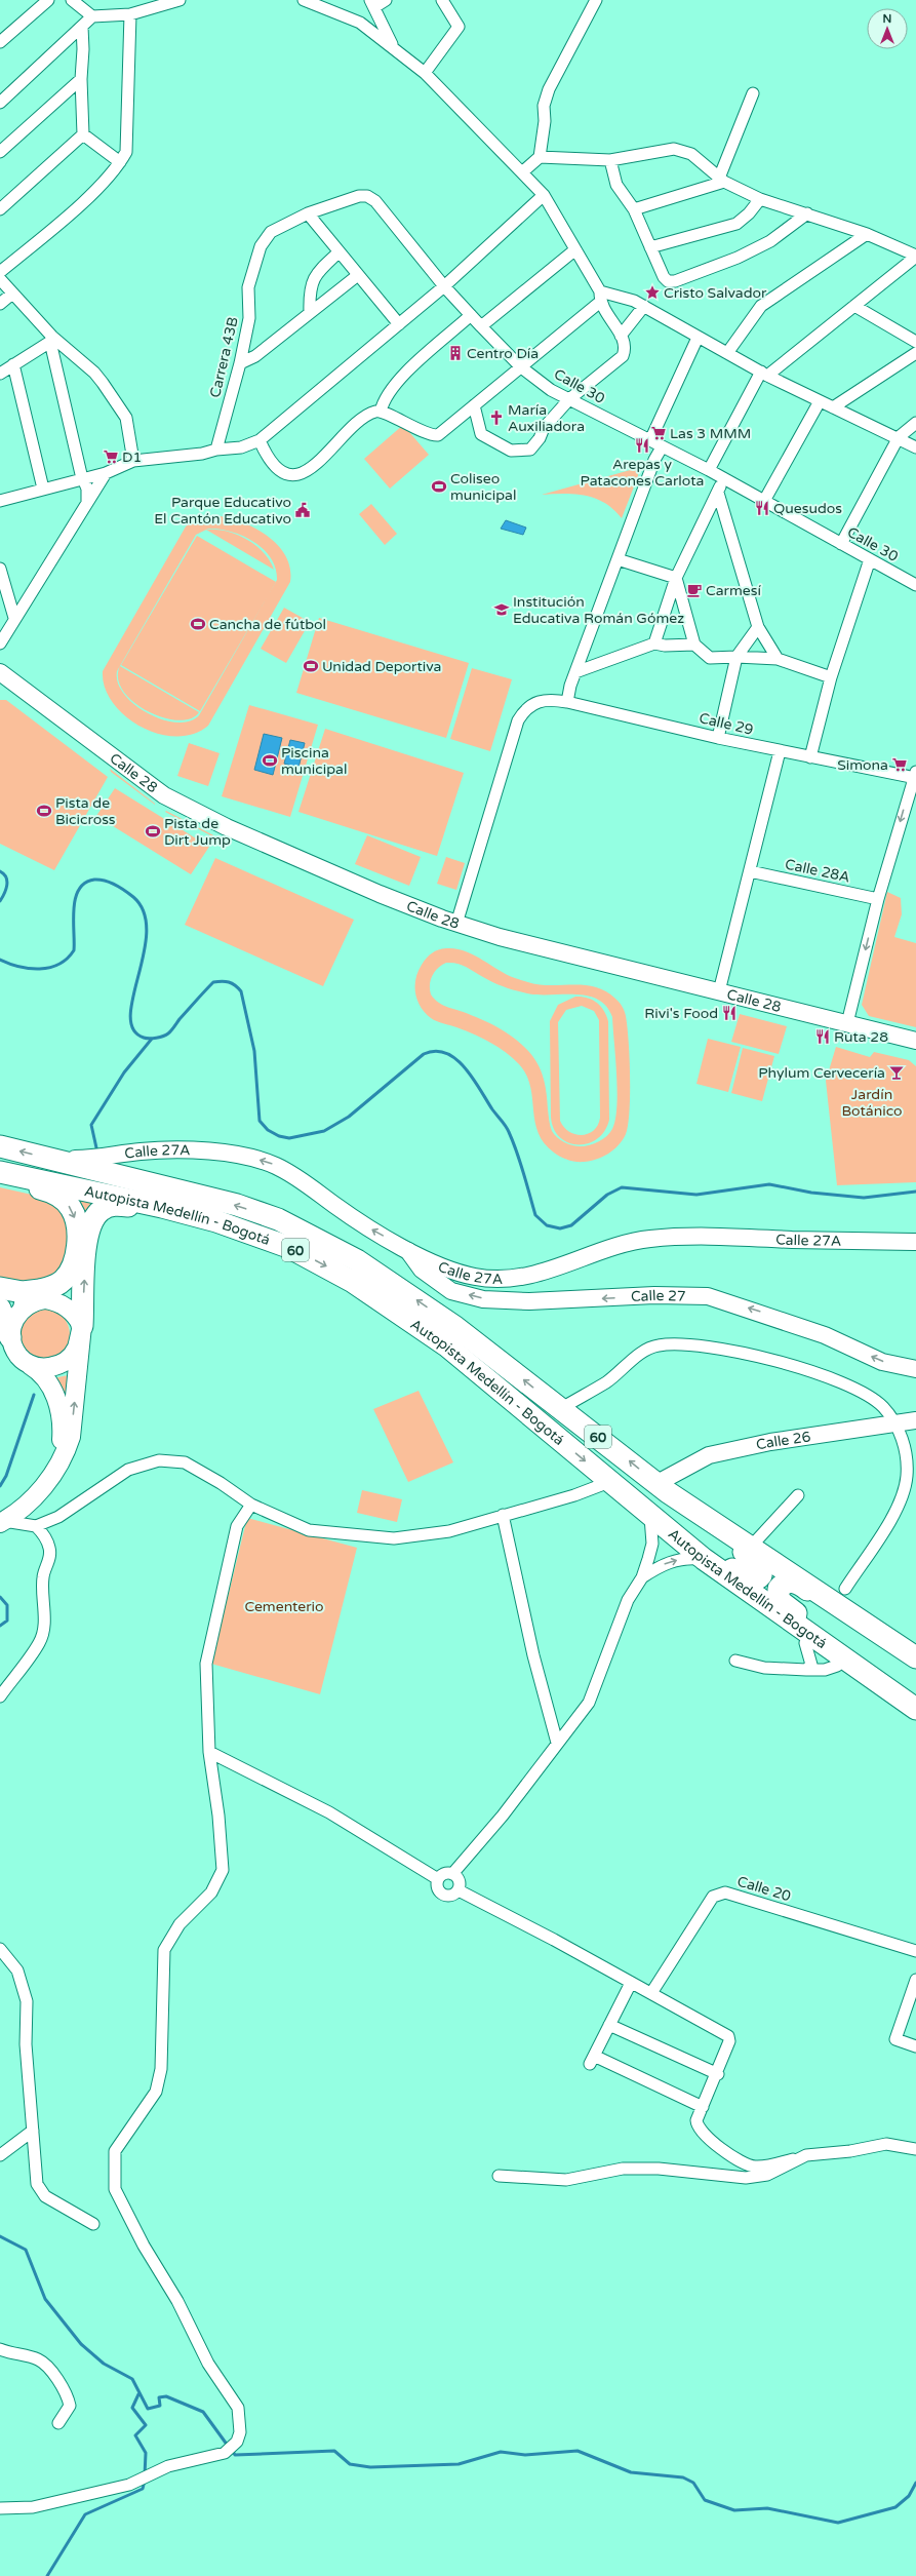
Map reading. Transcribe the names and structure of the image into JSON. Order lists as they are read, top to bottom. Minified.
{"streets":{"highway":["Autopista Medellín - Bogotá","60"],"main road":["Calle 28","Calle 27A","Calle 27","Calle 26"],"street":["Carrera 43B","Calle 30","Calle 29","Calle 28A","Calle 20"]},"crossings":[["Carrera 43B","Calle 30"],["Calle 29","Calle 28"],["Calle 27A","Autopista Medellín - Bogotá"],["Calle 27A","Calle 27"],["Autopista Medellín - Bogotá","Calle 26"]],"one_way":["Calle 27A","Calle 27"],"parks":["Jardín Botánico","Cementerio"],"places":{"place":["Cristo Salvador"],"building":["Centro Día"],"church":["María Auxiliadora"],"supermarket":["Las 3 MMM","D1","Simona"],"restaurant":["Arepas y Patacones Carlota","Quesudos","Rivi's Food","Ruta 28"],"sports":["Coliseo municipal","Cancha de fútbol","Unidad Deportiva","Piscina municipal","Pista de Bicicross","Pista de Dirt Jump"],"public building":["Parque Educativo El Cantón Educativo"],"cafe":["Carmesí"],"school or university":["Institución Educativa Román Gómez"],"bar":["Phylum Cervecería"]},"north":"top"}
